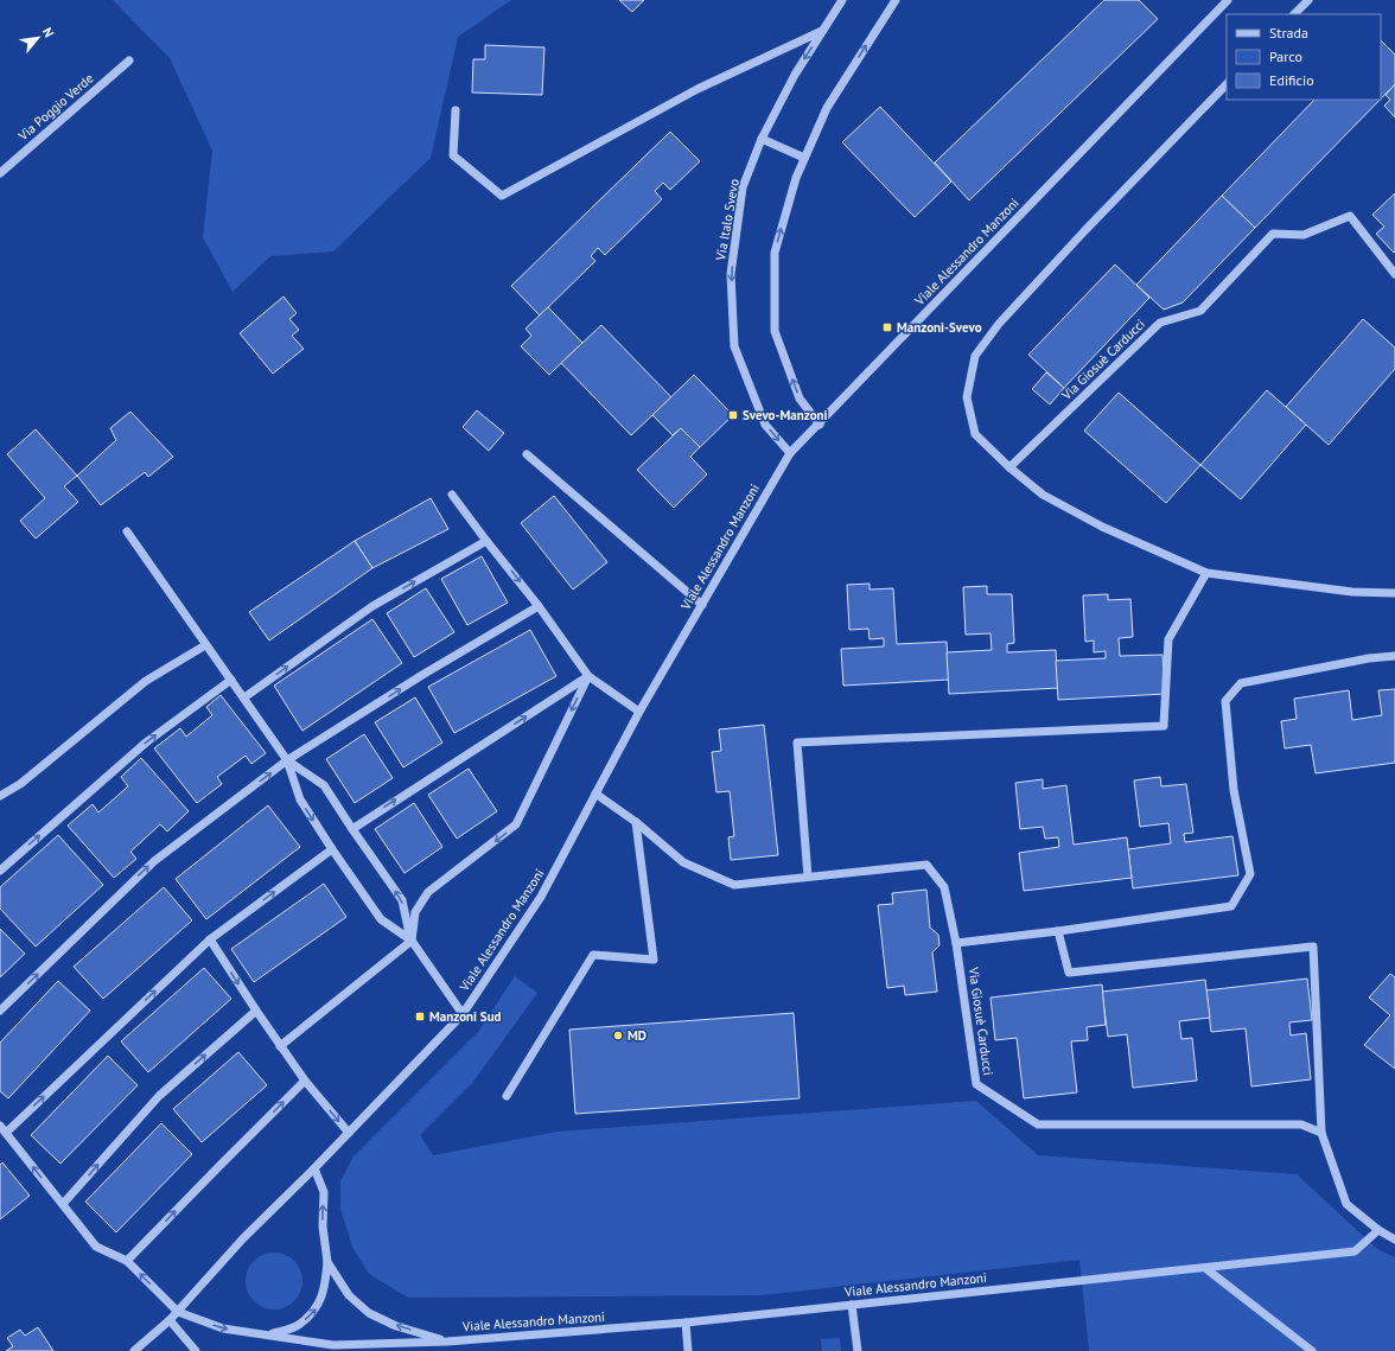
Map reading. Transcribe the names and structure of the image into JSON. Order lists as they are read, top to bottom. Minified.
{"streets":{"street":["Via Poggio Verde","Via Italo Svevo","Viale Alessandro Manzoni","Via Giosuè Carducci"]},"crossings":[["Via Italo Svevo","Viale Alessandro Manzoni"],["Viale Alessandro Manzoni","Via Giosuè Carducci"]],"places":{"transit":["Manzoni-Svevo","Svevo-Manzoni","Manzoni Sud"],"other":["MD"]},"legend":["Strada","Parco","Edificio"],"north":"top right"}
